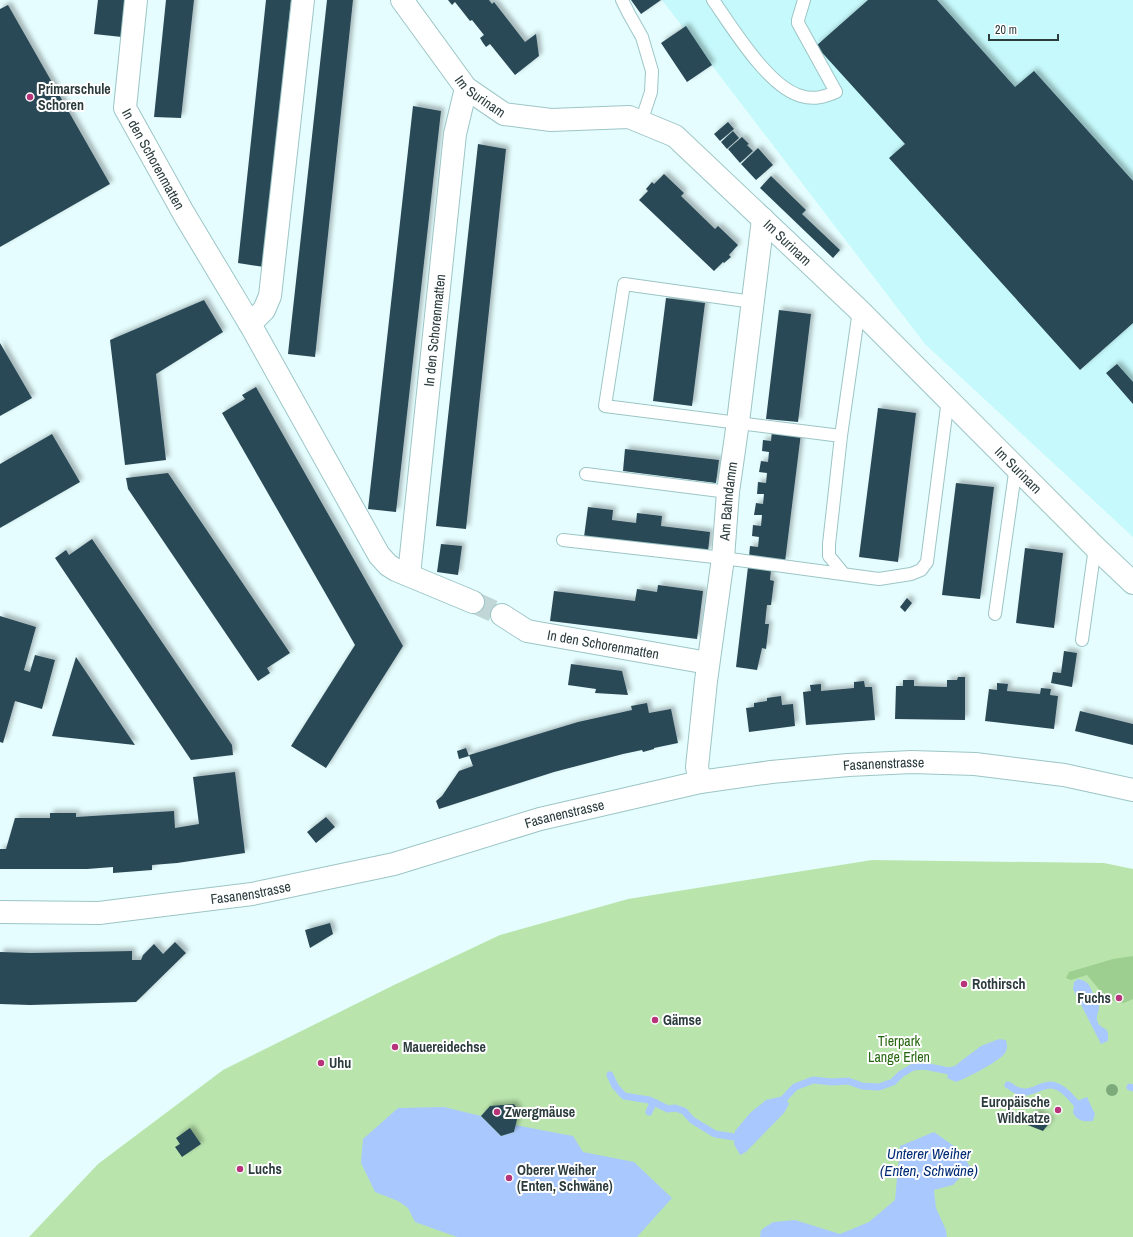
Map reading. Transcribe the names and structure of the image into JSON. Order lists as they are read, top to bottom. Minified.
{"streets":{"street":["Im Surinam","In den Schorenmatten","Am Bahndamm","Fasanenstrasse"]},"crossings":[["Im Surinam","In den Schorenmatten"],["Im Surinam","Am Bahndamm"],["In den Schorenmatten","Am Bahndamm"],["Am Bahndamm","Fasanenstrasse"]],"water":["Unterer Weiher (Enten, Schwäne)"],"parks":["Tierpark Lange Erlen"],"places":["Primarschule Schoren","Rothirsch","Fuchs","Gämse","Mauereidechse","Uhu","Europäische Wildkatze","Zwergmäuse","Luchs","Oberer Weiher (Enten, Schwäne)"],"scale_bar":"20 m"}
